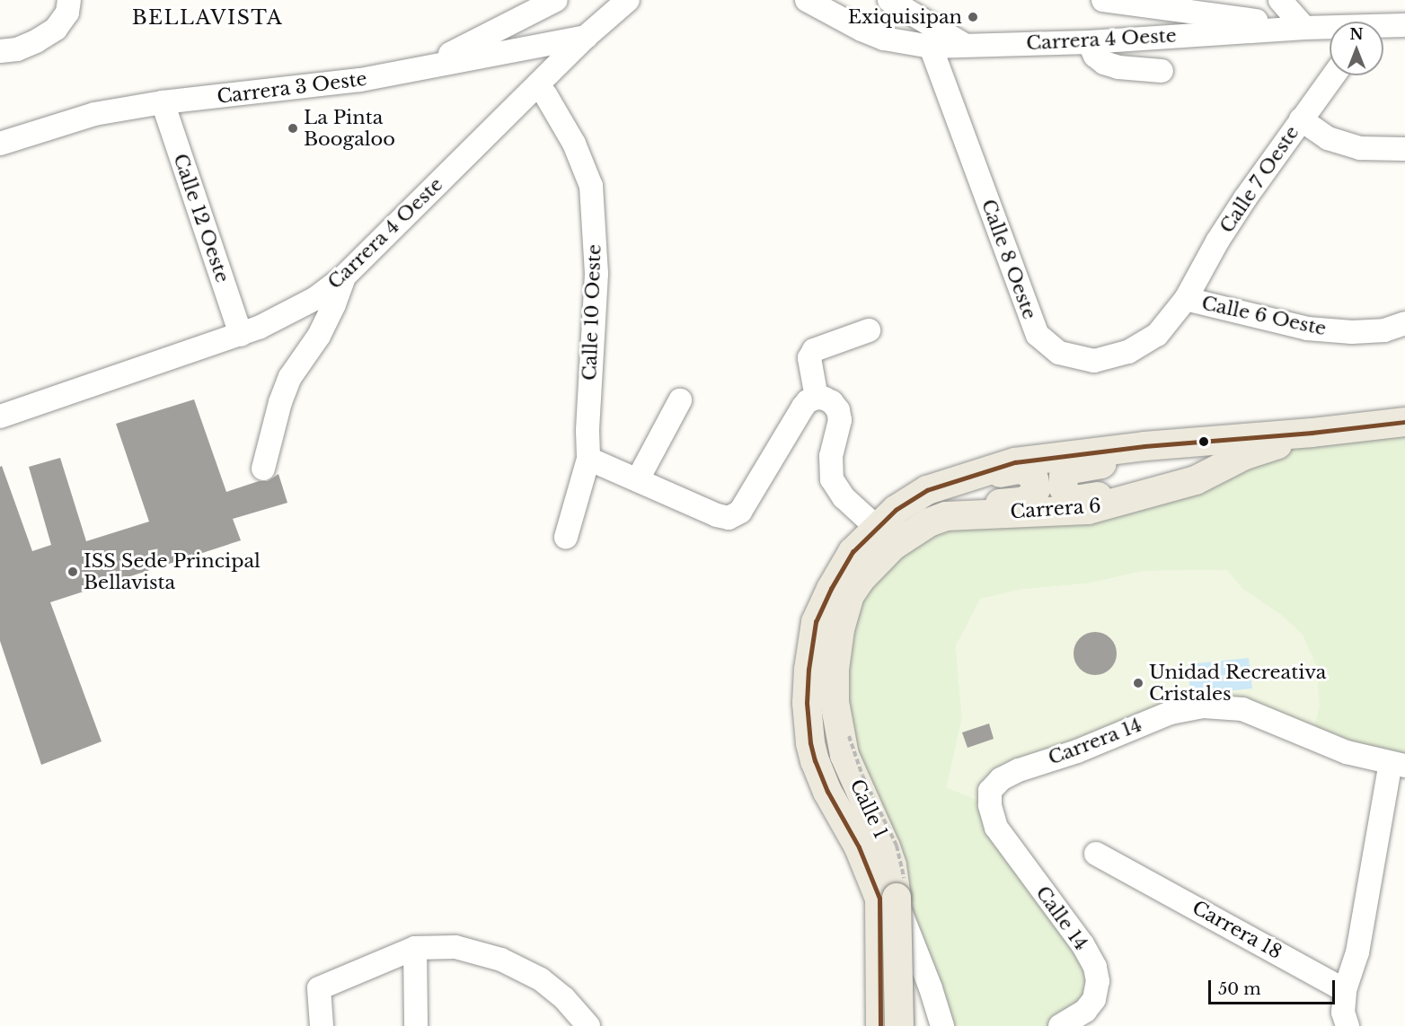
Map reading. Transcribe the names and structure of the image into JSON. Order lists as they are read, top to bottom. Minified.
{"streets":{"main road":["Carrera 6","Calle 1"],"street":["Carrera 4 Oeste","Carrera 3 Oeste","Calle 7 Oeste","Calle 12 Oeste","Calle 8 Oeste","Calle 10 Oeste","Calle 6 Oeste","Carrera 14","Calle 14","Carrera 18"]},"crossings":[["Carrera 4 Oeste","Carrera 3 Oeste"],["Carrera 4 Oeste","Calle 12 Oeste"],["Carrera 4 Oeste","Calle 8 Oeste"],["Carrera 3 Oeste","Calle 12 Oeste"],["Calle 7 Oeste","Calle 8 Oeste"],["Calle 7 Oeste","Calle 6 Oeste"],["Calle 8 Oeste","Calle 6 Oeste"],["Carrera 14","Calle 14"]],"districts":["BELLAVISTA"],"places":["Exiquisipan","La Pinta Boogaloo","ISS Sede Principal Bellavista","Unidad Recreativa Cristales"],"scale_bar":"50 m","north":"top"}
